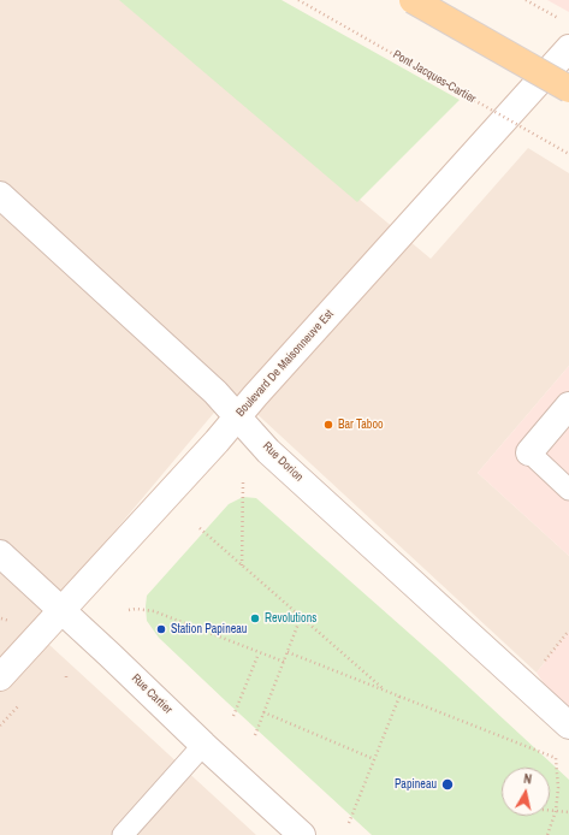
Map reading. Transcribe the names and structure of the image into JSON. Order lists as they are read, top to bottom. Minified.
{"streets":{"street":["Boulevard De Maisonneuve Est","Rue Dorion","Rue Cartier"],"path":["Pont Jacques-Cartier"]},"crossings":[["Boulevard De Maisonneuve Est","Rue Dorion"],["Boulevard De Maisonneuve Est","Rue Cartier"]],"places":["Bar Taboo","Revolutions","Station Papineau","Papineau"],"north":"top"}
